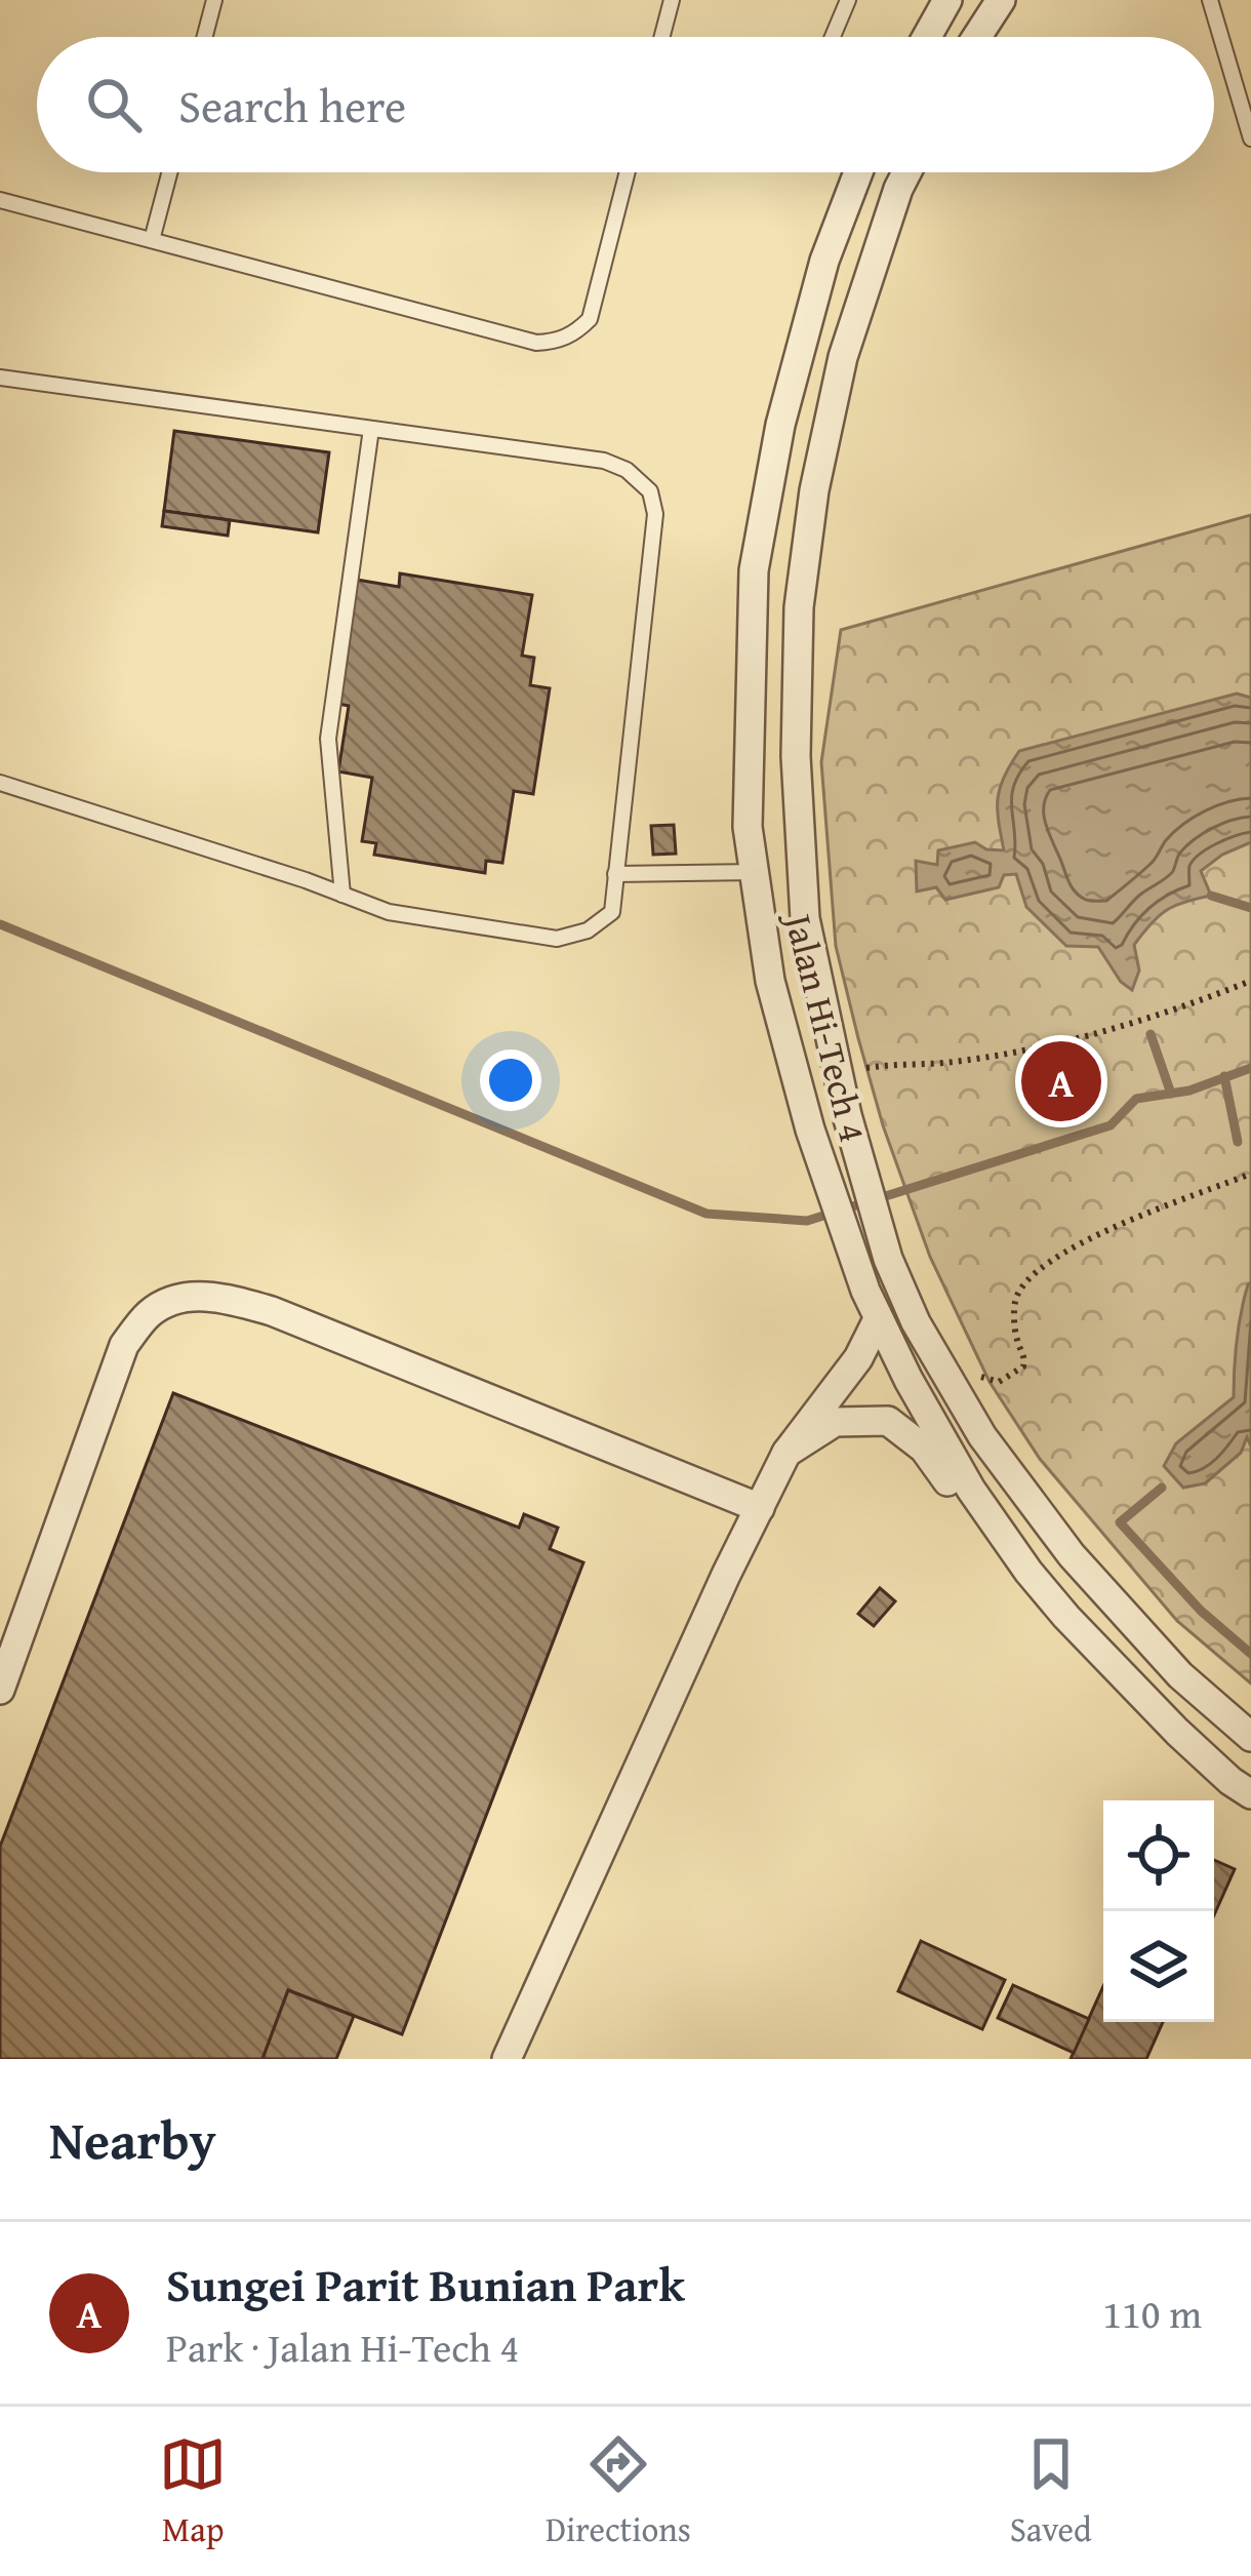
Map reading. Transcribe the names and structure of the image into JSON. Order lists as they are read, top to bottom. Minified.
{"streets":{"street":["Jalan Hi-Tech 4"]},"page":{"search":"Search here","pins":"A","heading":"Nearby","list":[{"mark":"A","name":"Sungei Parit Bunian Park","note":"Park · Jalan Hi-Tech 4","value":"110 m"}],"nav":["Map","Directions","Saved"]}}
